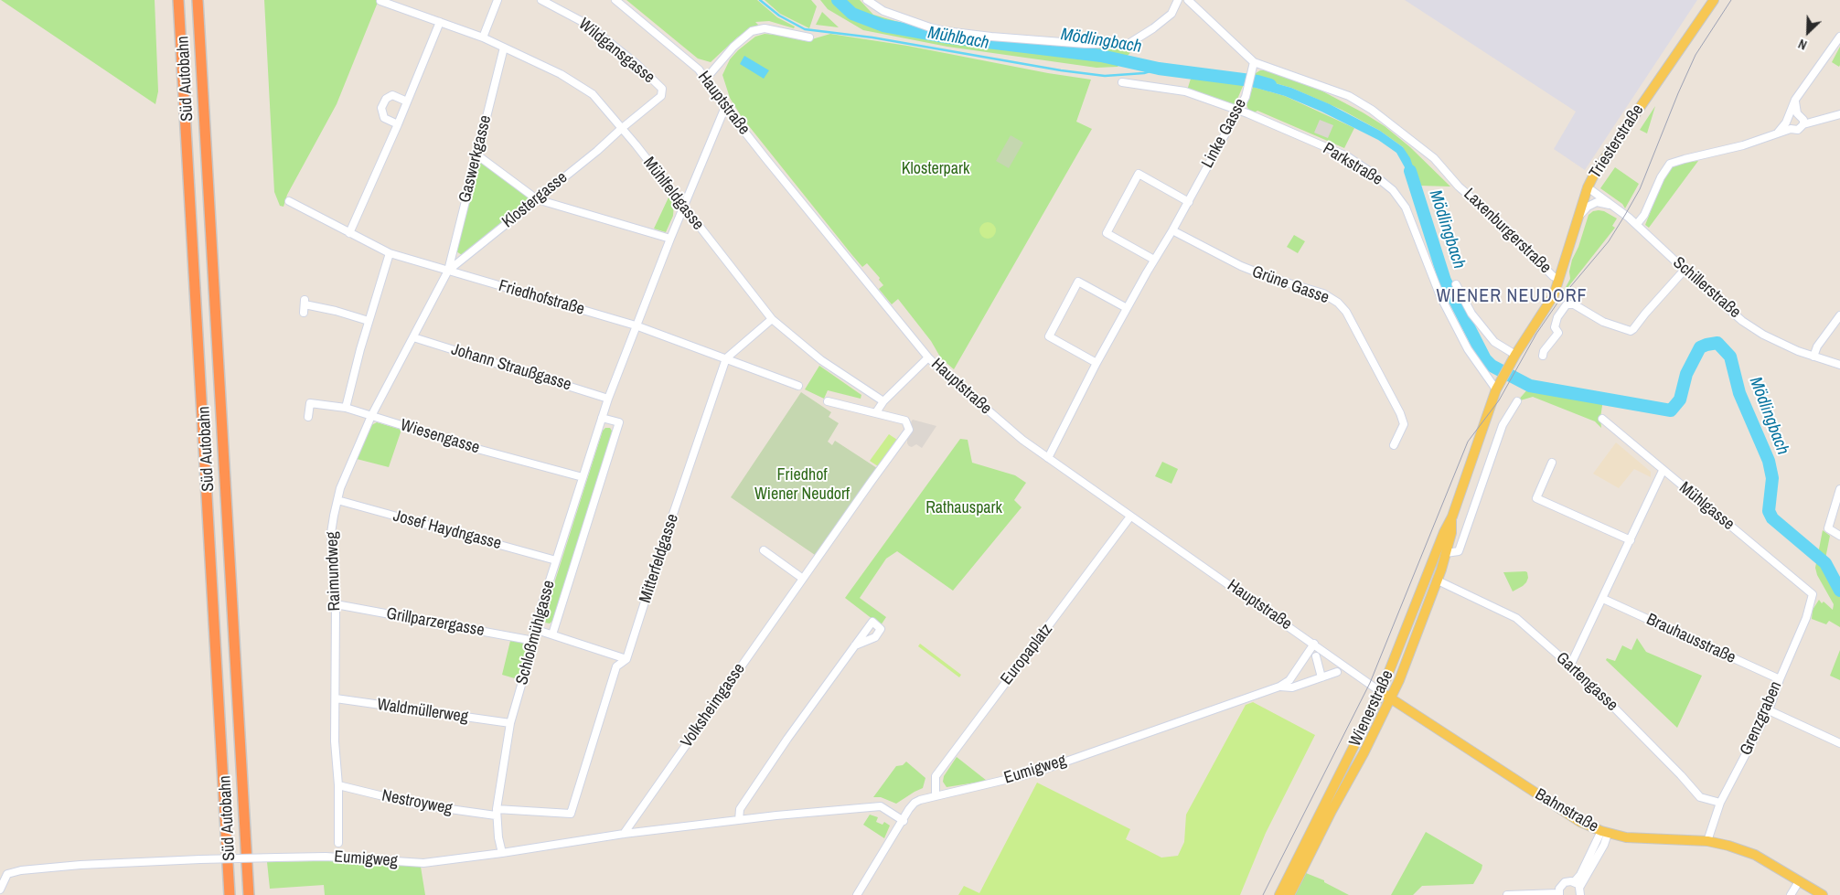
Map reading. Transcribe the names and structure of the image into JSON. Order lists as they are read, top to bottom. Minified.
{"streets":{"highway":["Süd Autobahn"],"main road":["Triesterstraße","Wienerstraße","Bahnstraße"],"street":["Wildgansgasse","Hauptstraße","Linke Gasse","Gaswerkgasse","Parkstraße","Mühlfeldgasse","Klostergasse","Laxenburgerstraße","Grüne Gasse","Schillerstraße","Friedhofstraße","Johann Straußgasse","Wiesengasse","Mühlgasse","Josef Haydngasse","Mitterfeldgasse","Raimundweg","Grillparzergasse","Schloßmühlgasse","Brauhausstraße","Europaplatz","Gartengasse","Volksheimgasse","Waldmüllerweg","Grenzgraben","Eumigweg","Nestroyweg"]},"crossings":[["Wildgansgasse","Mühlfeldgasse"],["Wildgansgasse","Klostergasse"],["Hauptstraße","Linke Gasse"],["Hauptstraße","Schloßmühlgasse"],["Hauptstraße","Europaplatz"],["Hauptstraße","Wienerstraße"],["Hauptstraße","Eumigweg"],["Hauptstraße","Bahnstraße"],["Linke Gasse","Parkstraße"],["Linke Gasse","Laxenburgerstraße"],["Linke Gasse","Grüne Gasse"],["Triesterstraße","Parkstraße"],["Triesterstraße","Laxenburgerstraße"],["Triesterstraße","Schillerstraße"],["Triesterstraße","Wienerstraße"],["Gaswerkgasse","Mühlfeldgasse"],["Gaswerkgasse","Klostergasse"],["Gaswerkgasse","Friedhofstraße"],["Gaswerkgasse","Raimundweg"],["Parkstraße","Wienerstraße"],["Mühlfeldgasse","Klostergasse"],["Mühlfeldgasse","Schloßmühlgasse"],["Klostergasse","Friedhofstraße"],["Klostergasse","Raimundweg"],["Friedhofstraße","Mitterfeldgasse"],["Friedhofstraße","Raimundweg"],["Friedhofstraße","Schloßmühlgasse"],["Johann Straußgasse","Raimundweg"],["Johann Straußgasse","Schloßmühlgasse"],["Wiesengasse","Raimundweg"],["Wiesengasse","Schloßmühlgasse"],["Mühlgasse","Grenzgraben"],["Josef Haydngasse","Raimundweg"],["Josef Haydngasse","Schloßmühlgasse"],["Mitterfeldgasse","Nestroyweg"],["Raimundweg","Grillparzergasse"],["Raimundweg","Waldmüllerweg"],["Raimundweg","Nestroyweg"],["Grillparzergasse","Schloßmühlgasse"],["Schloßmühlgasse","Waldmüllerweg"],["Schloßmühlgasse","Eumigweg"],["Schloßmühlgasse","Nestroyweg"],["Brauhausstraße","Grenzgraben"],["Europaplatz","Eumigweg"],["Gartengasse","Wienerstraße"],["Gartengasse","Grenzgraben"],["Volksheimgasse","Eumigweg"],["Wienerstraße","Bahnstraße"],["Grenzgraben","Bahnstraße"]],"districts":["WIENER NEUDORF"],"water":["Mühlbach","Mödlingbach"],"parks":["Klosterpark","Friedhof Wiener Neudorf","Rathauspark"],"north":"bottom left"}
